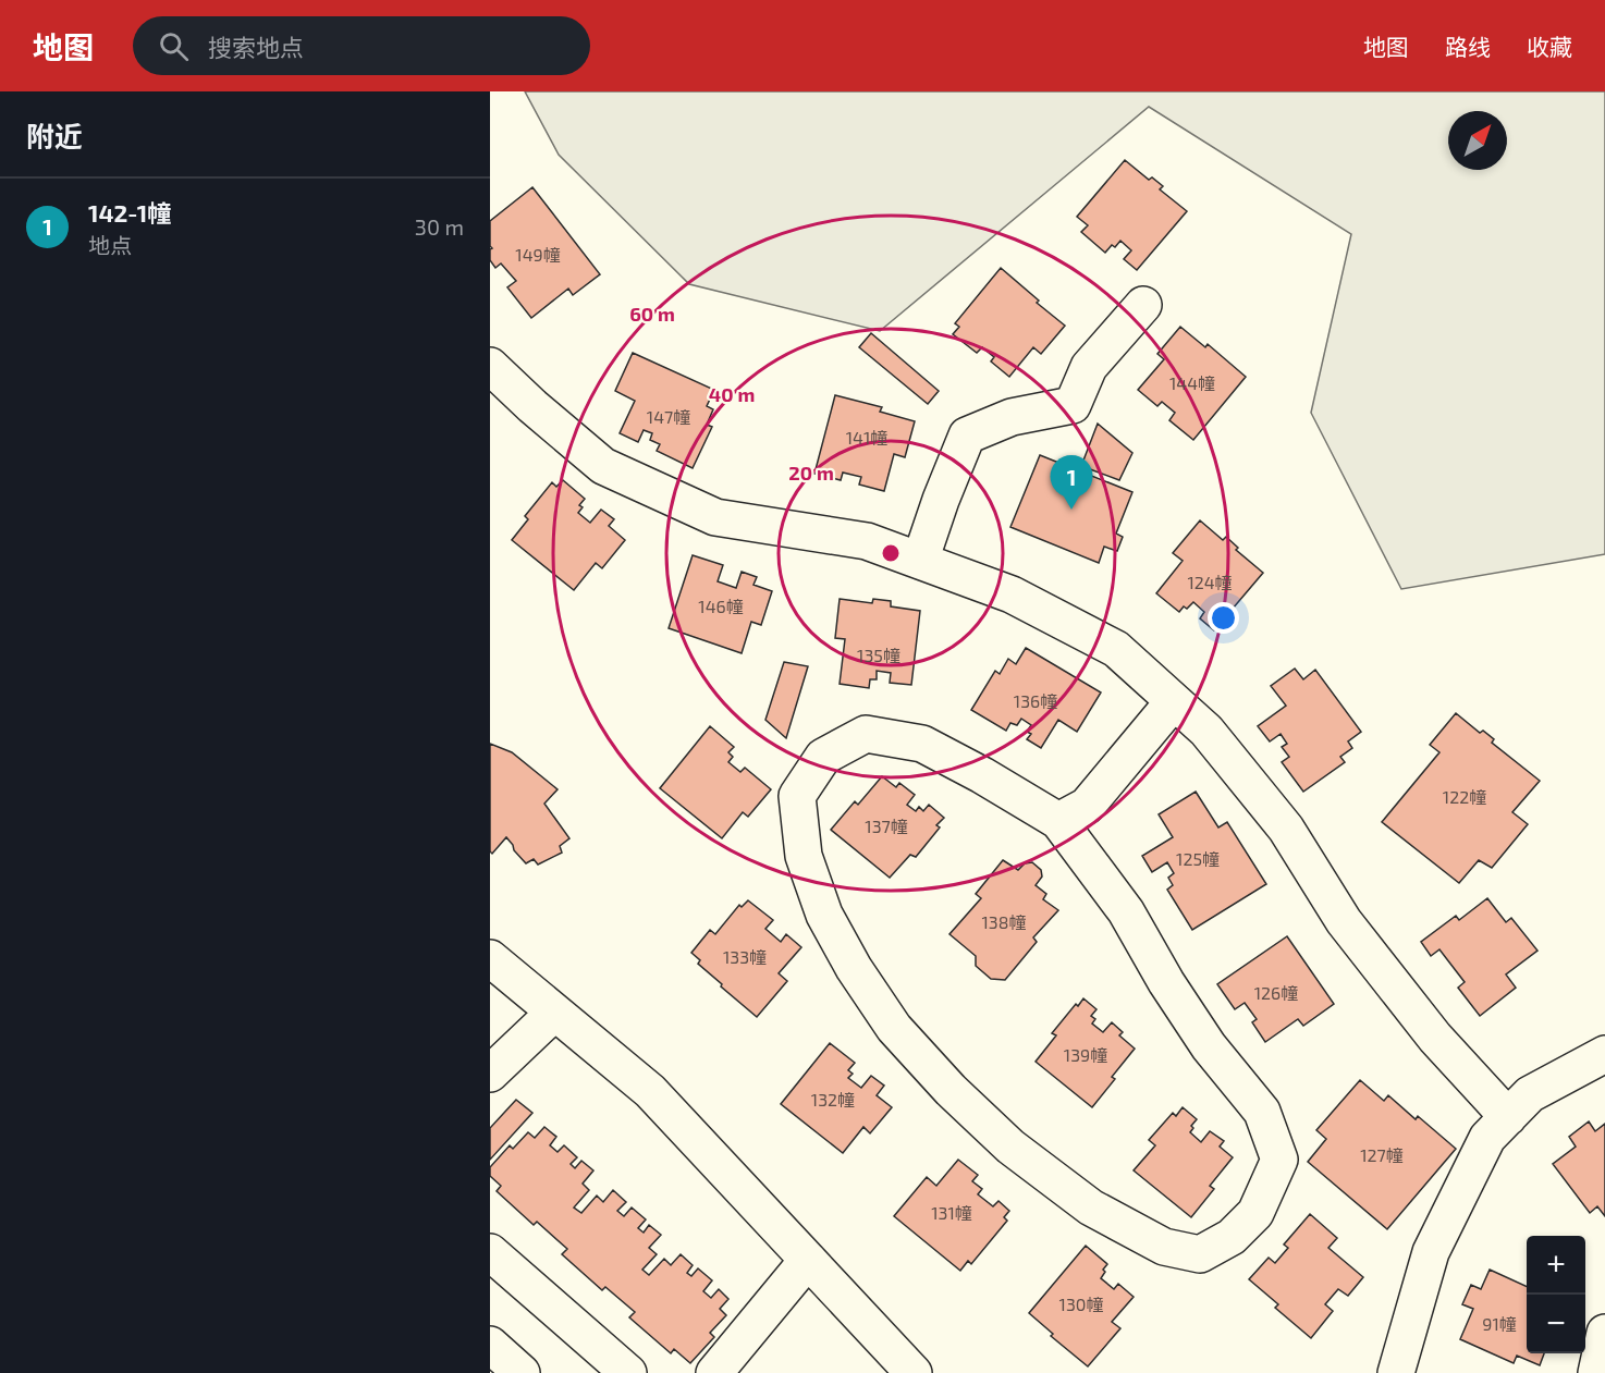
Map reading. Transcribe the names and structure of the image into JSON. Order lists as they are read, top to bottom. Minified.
{"house_numbers":["149幢","144幢","147幢","141幢","124幢","146幢","135幢","136幢","122幢","137幢","125幢","138幢","133幢","126幢","139幢","132幢","127幢","131幢","130幢","91幢"],"north":"top right","page":{"header":"地图","search":"搜索地点","nav":["地图","路线","收藏"],"heading":"附近","list":[{"mark":"1","name":"142-1幢","note":"地点","value":"30 m"}],"pins":"1","map_buttons":["+","−"]},"rings":["60 m","40 m","20 m"]}
